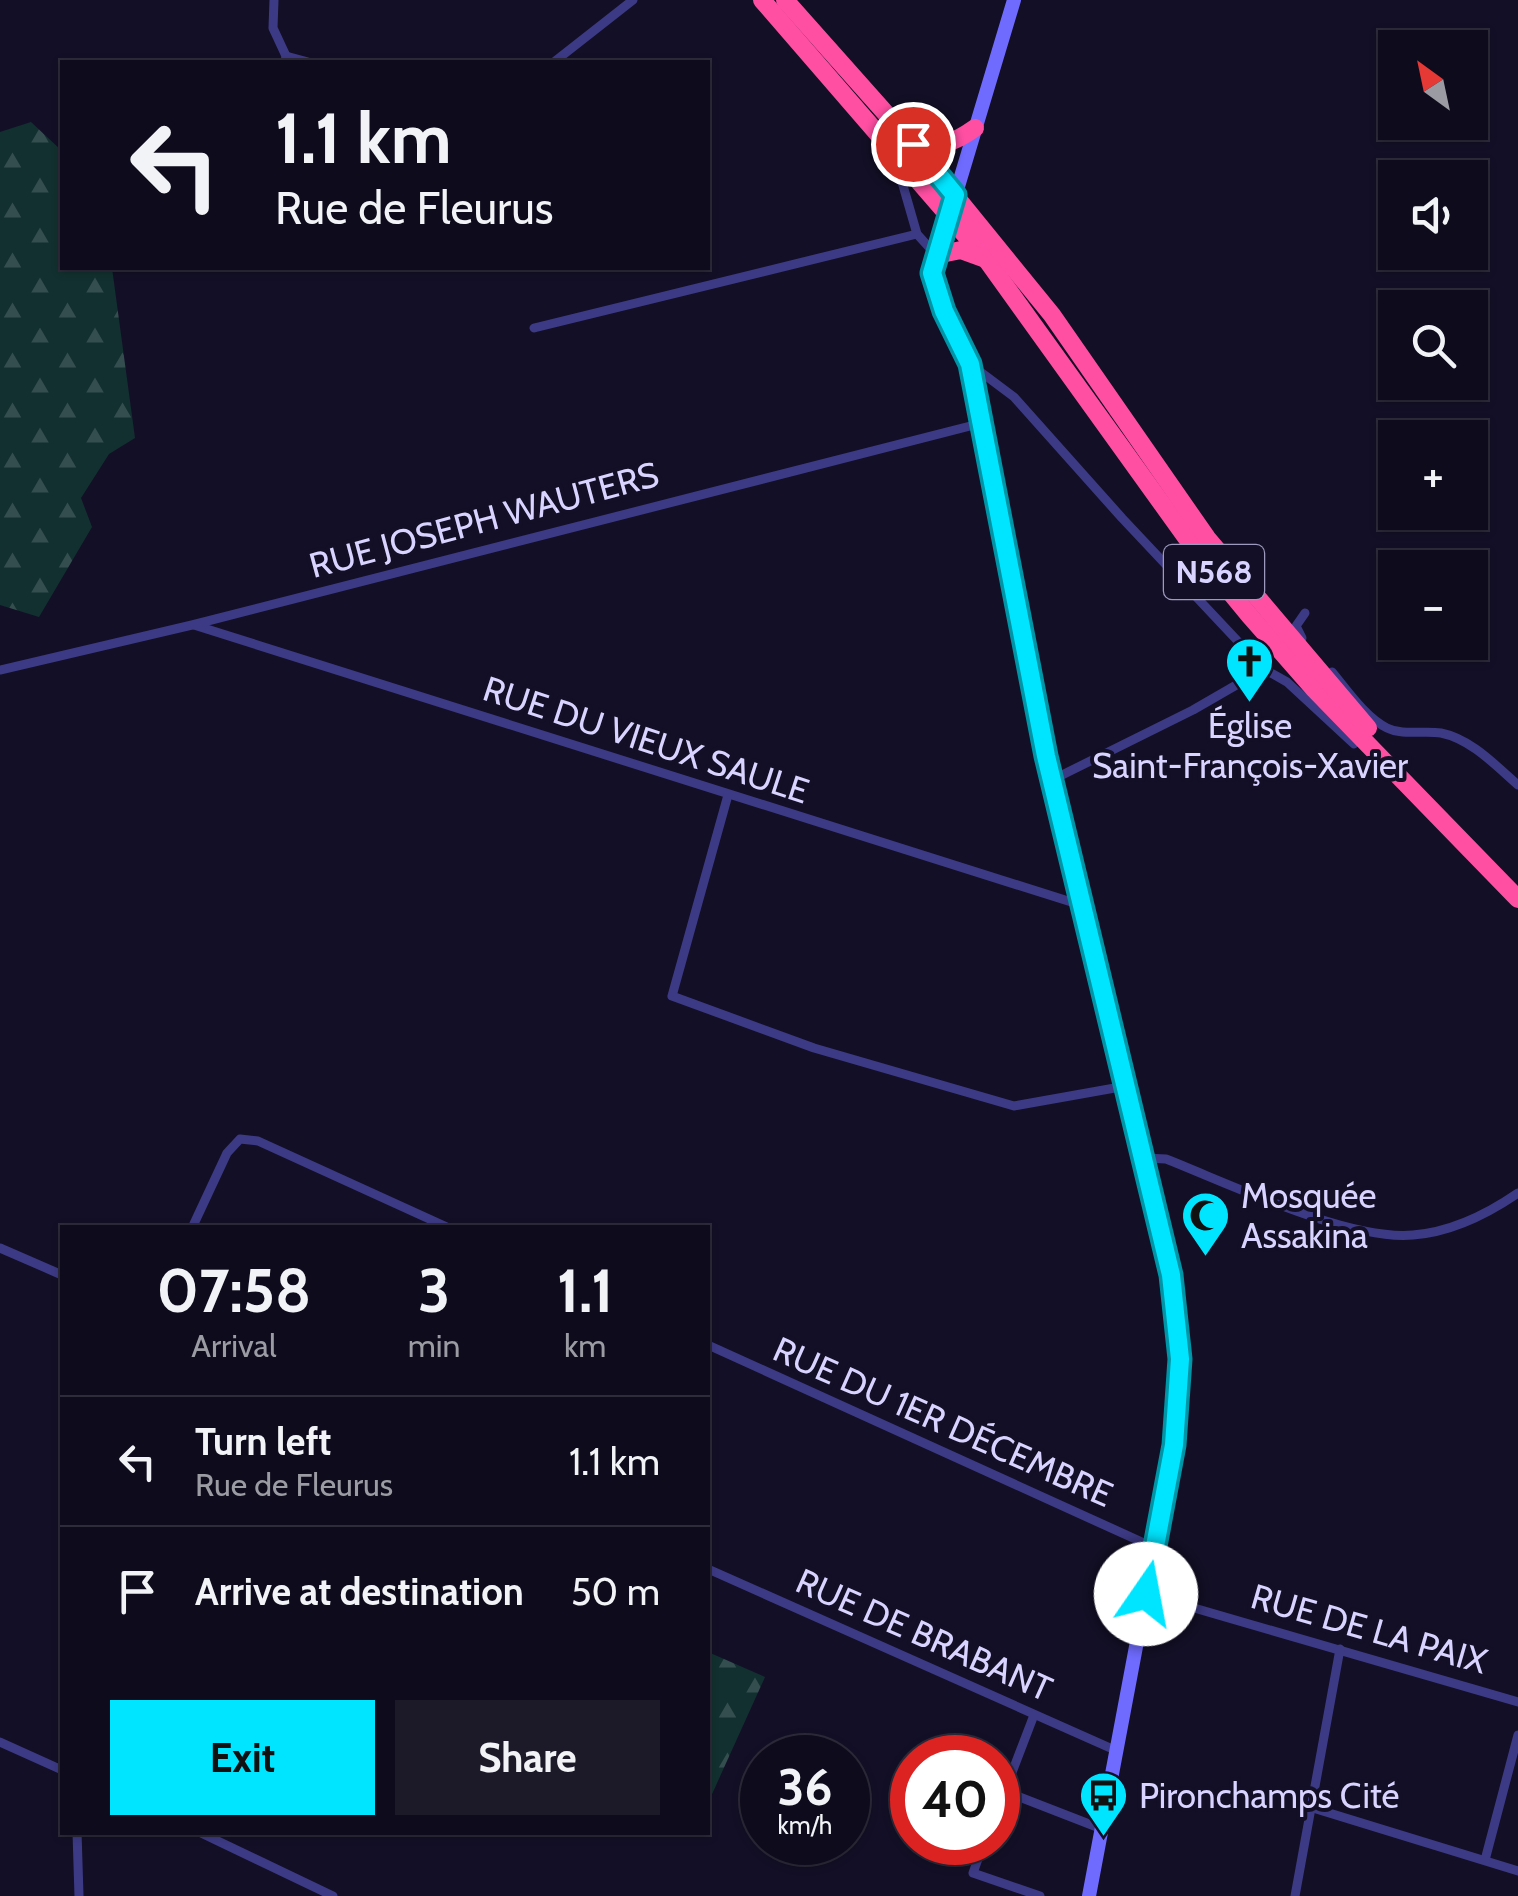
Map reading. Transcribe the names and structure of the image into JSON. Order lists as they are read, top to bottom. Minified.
{"streets":{"highway":["N568"],"street":["RUE JOSEPH WAUTERS","RUE DU VIEUX SAULE","RUE DU 1ER DÉCEMBRE","RUE DE LA PAIX","RUE DE BRABANT"]},"crossings":[["RUE JOSEPH WAUTERS","RUE DU VIEUX SAULE"]],"places":{"church":["Église Saint-François-Xavier"],"mosque":["Mosquée Assakina"],"bus stop":["Pironchamps Cité"]},"north":"top left","page":{"map_buttons":["+","−"],"turn":["1.1 km","Rue de Fleurus"],"eta":["07:58","Arrival","3","min","1.1","km"],"list":[{"name":"Turn left","note":"Rue de Fleurus","value":"1.1 km"},{"name":"Arrive at destination","value":"50 m"}],"buttons":["Exit","Share"],"speed":"36 km/h","limit":"40"}}
